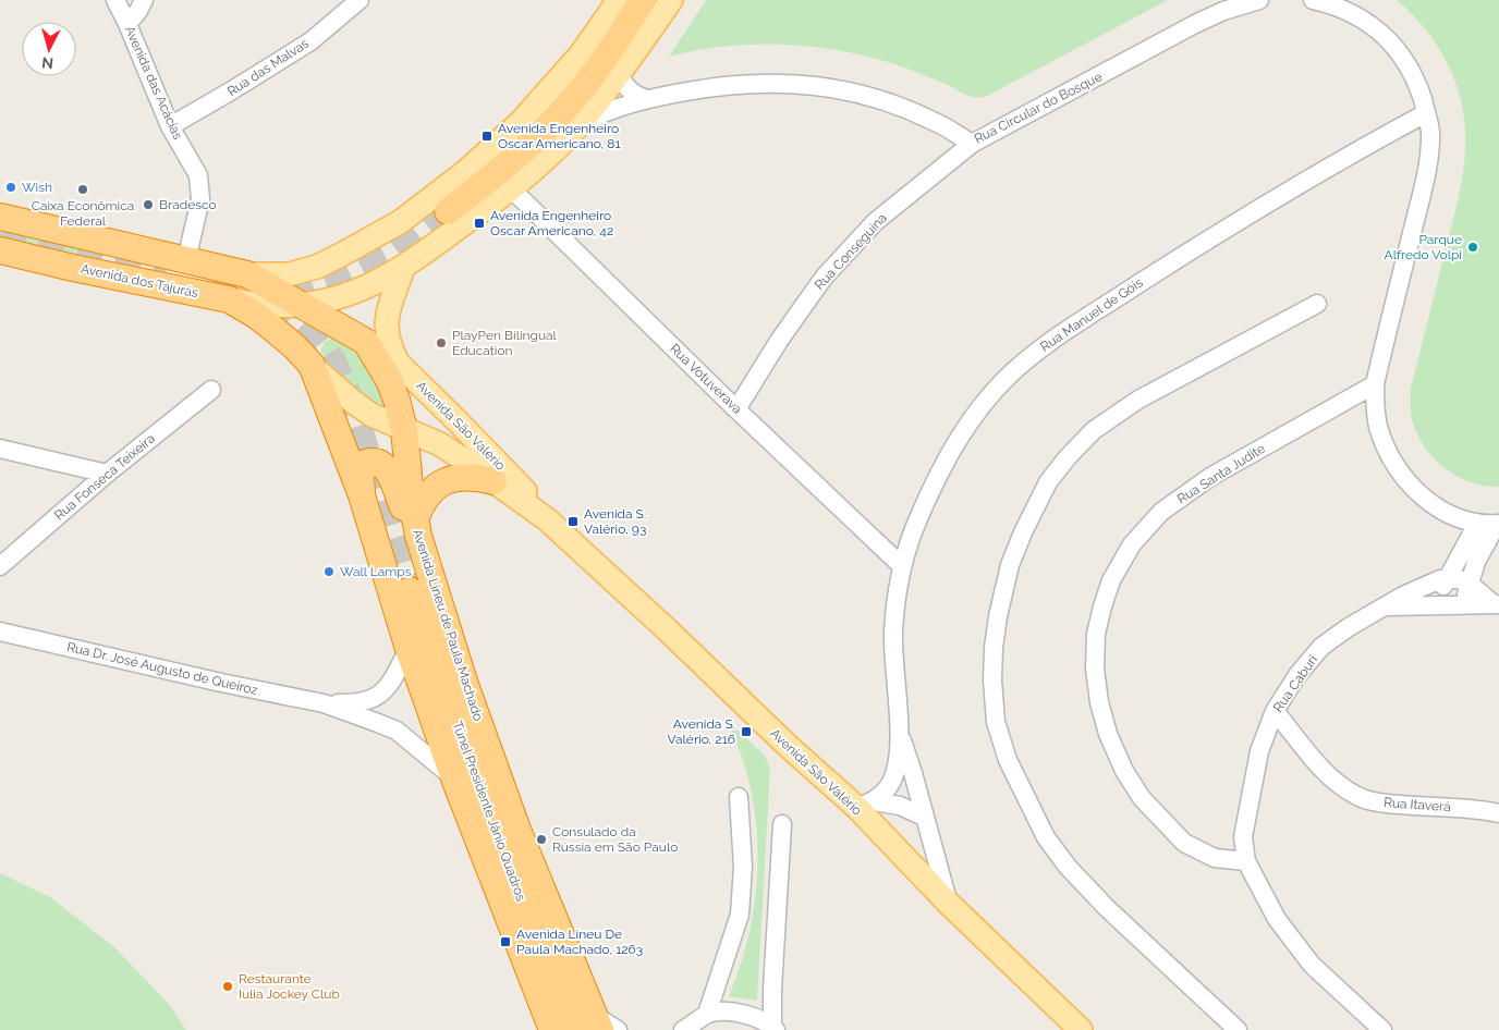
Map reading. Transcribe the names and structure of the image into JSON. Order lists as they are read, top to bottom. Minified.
{"streets":{"highway":["Avenida dos Tajurás","Avenida Lineu de Paula Machado","Túnel Presidente Jânio Quadros"],"main road":["Avenida São Valério"],"street":["Rua das Malvas","Avenida das Acácias","Rua Circular do Bosque","Rua Conseguina","Rua Manuel de Góis","Rua Votuverava","Rua Santa Judite","Rua Fonseca Teixeira","Rua Dr. José Augusto de Queiroz","Rua Caburi","Rua Itaverá"]},"crossings":[["Rua das Malvas","Avenida das Acácias"],["Rua Circular do Bosque","Rua Conseguina"],["Rua Circular do Bosque","Avenida dos Tajurás"],["Rua Conseguina","Rua Votuverava"],["Avenida dos Tajurás","Rua Votuverava"],["Avenida dos Tajurás","Avenida Lineu de Paula Machado"],["Rua Manuel de Góis","Rua Votuverava"],["Rua Manuel de Góis","Avenida São Valério"],["Avenida São Valério","Avenida Lineu de Paula Machado"],["Rua Santa Judite","Rua Caburi"],["Avenida Lineu de Paula Machado","Túnel Presidente Jânio Quadros"],["Rua Caburi","Rua Itaverá"]],"places":{"transit":["Avenida Engenheiro Oscar Americano, 81","Avenida Engenheiro Oscar Americano, 42","Avenida S. Valério, 93","Avenida S. Valério, 216","Avenida Lineu De Paula Machado, 1263"],"other":["Wish","Caixa Econômica Federal","Bradesco","Parque Alfredo Volpi","PlayPen Bilingual Education","Wall Lamps","Consulado da Rússia em São Paulo","Restaurante Iulia Jockey Club"]},"north":"bottom"}
